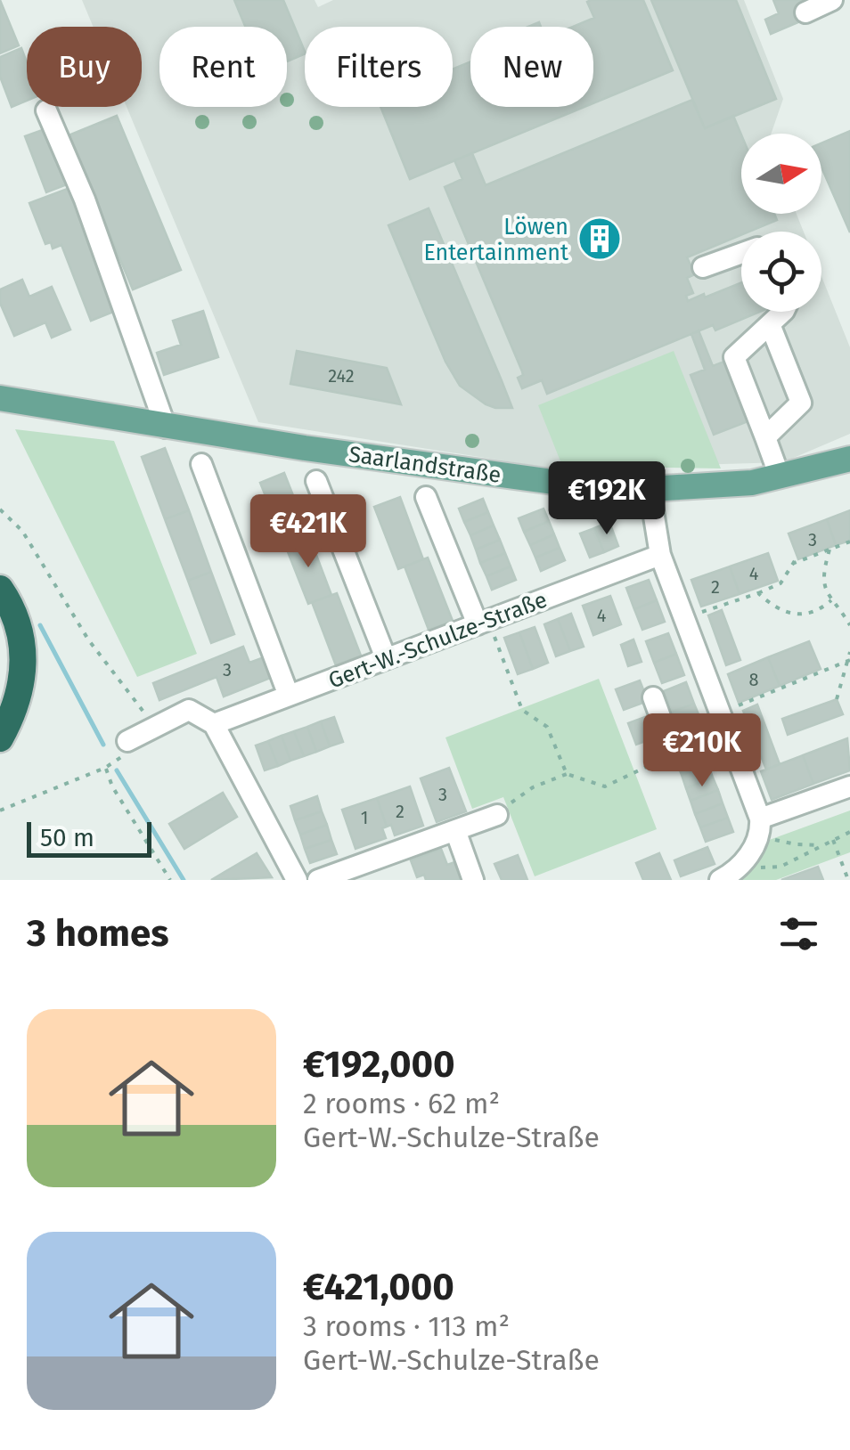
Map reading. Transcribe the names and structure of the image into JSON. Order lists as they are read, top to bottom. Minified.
{"streets":{"main road":["Saarlandstraße"],"street":["Gert-W.-Schulze-Straße"]},"crossings":[["Saarlandstraße","Gert-W.-Schulze-Straße"]],"places":{"building":["Löwen Entertainment"]},"house_numbers":["242","3","4","2","4","3","8","3","2","1"],"scale_bar":"50 m","north":"right","page":{"chip":["Buy","Rent","Filters","New"],"price":["€192K","€421K","€210K"],"scale":"50 m","heading":"3 homes","list":[{"name":"€192,000","note":"2 rooms · 62 m² · Gert-W.-Schulze-Straße"},{"name":"€421,000","note":"3 rooms · 113 m² · Gert-W.-Schulze-Straße"}]}}
